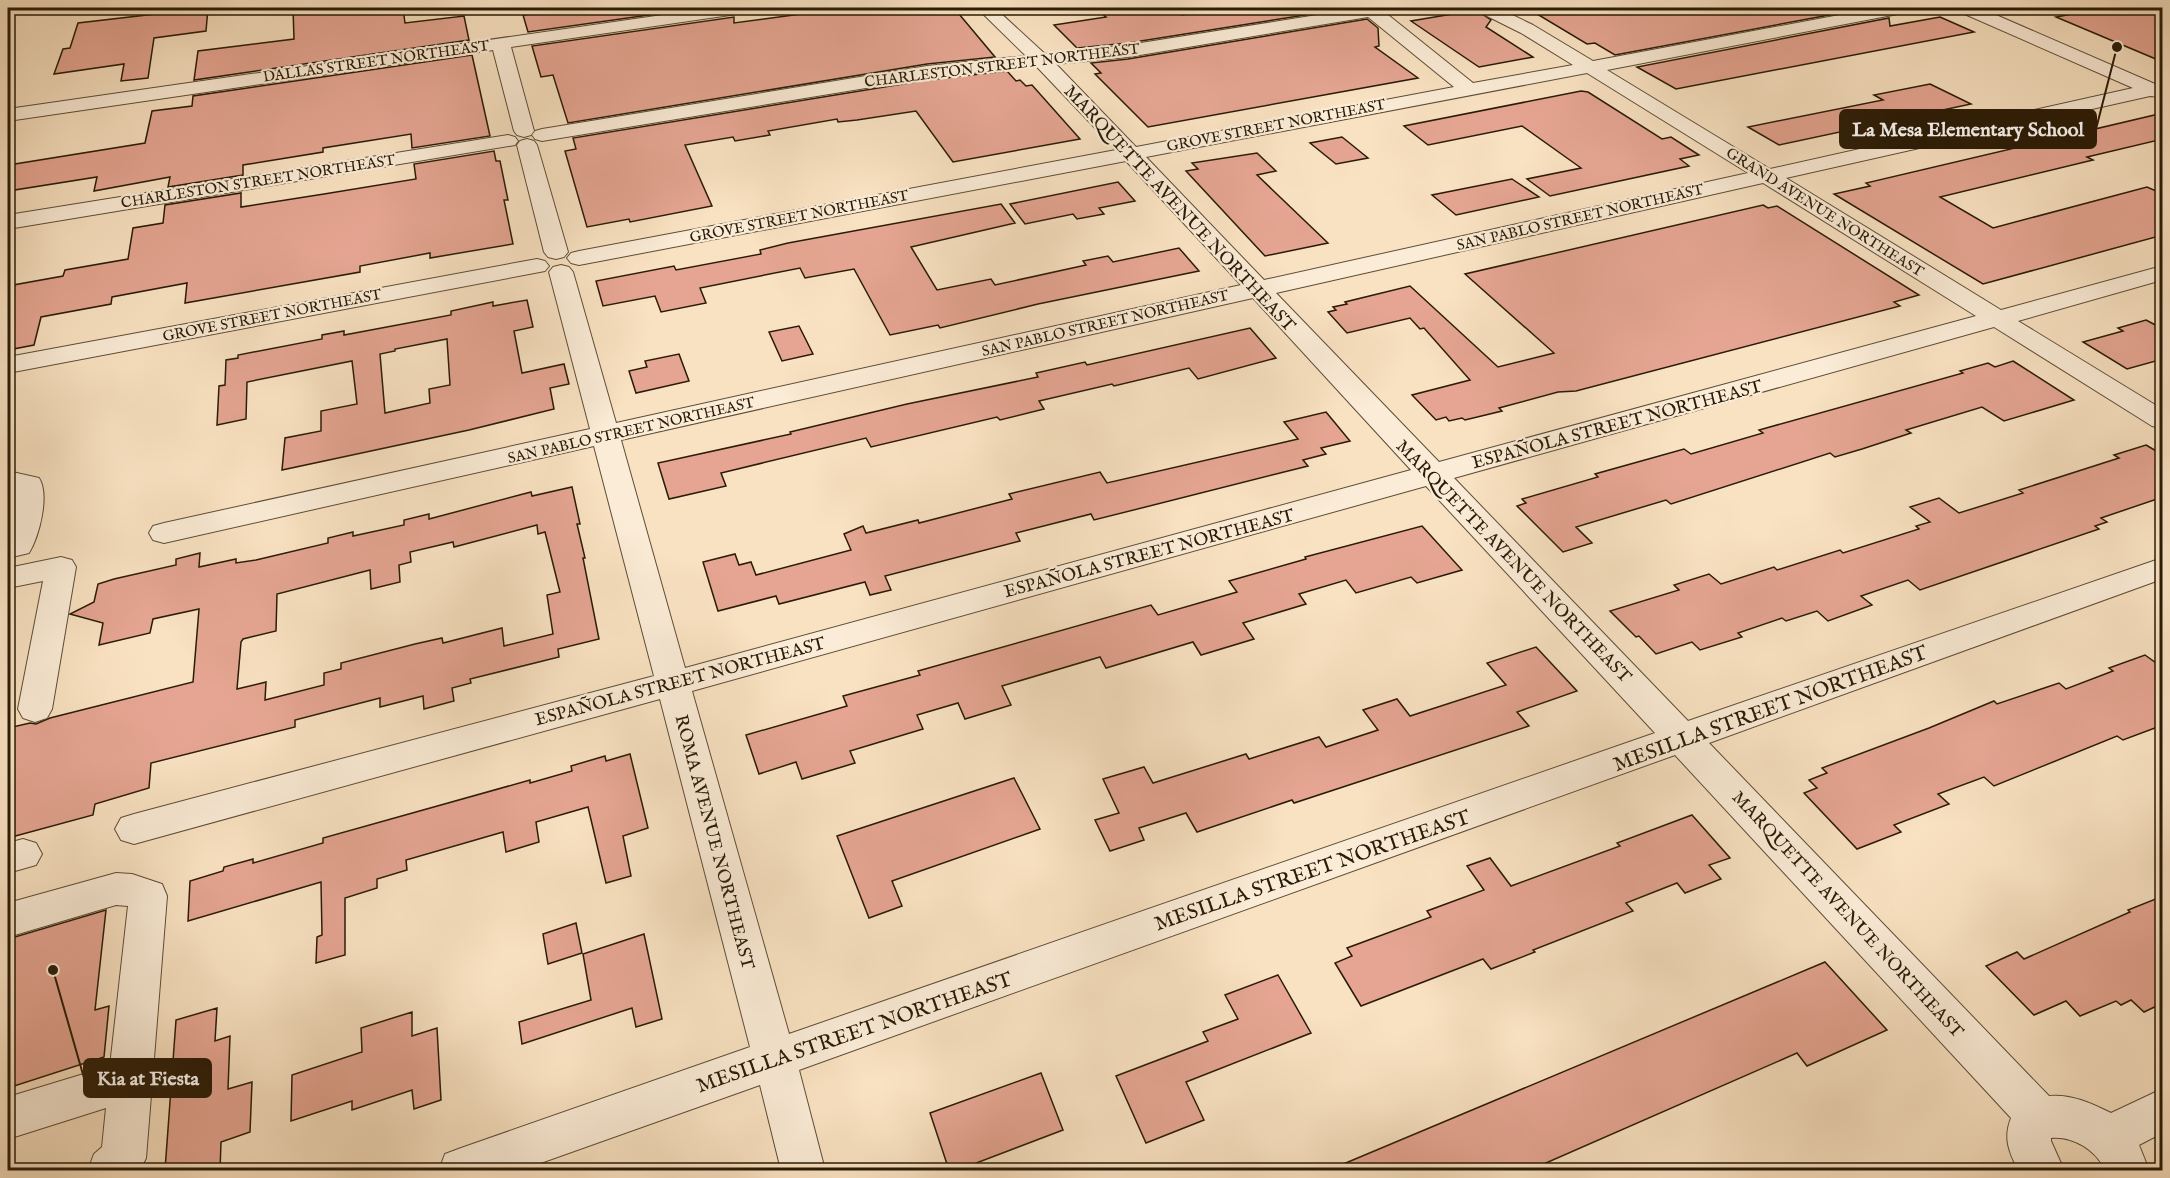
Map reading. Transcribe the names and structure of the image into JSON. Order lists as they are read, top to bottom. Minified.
{"streets":{"street":["DALLAS STREET NORTHEAST","CHARLESTON STREET NORTHEAST","GROVE STREET NORTHEAST","MARQUETTE AVENUE NORTHEAST","GRAND AVENUE NORTHEAST","SAN PABLO STREET NORTHEAST","ESPAÑOLA STREET NORTHEAST","MESILLA STREET NORTHEAST","ROMA AVENUE NORTHEAST"]},"crossings":[["DALLAS STREET NORTHEAST","ROMA AVENUE NORTHEAST"],["CHARLESTON STREET NORTHEAST","MARQUETTE AVENUE NORTHEAST"],["CHARLESTON STREET NORTHEAST","ROMA AVENUE NORTHEAST"],["GROVE STREET NORTHEAST","MARQUETTE AVENUE NORTHEAST"],["GROVE STREET NORTHEAST","GRAND AVENUE NORTHEAST"],["GROVE STREET NORTHEAST","ROMA AVENUE NORTHEAST"],["MARQUETTE AVENUE NORTHEAST","SAN PABLO STREET NORTHEAST"],["MARQUETTE AVENUE NORTHEAST","ESPAÑOLA STREET NORTHEAST"],["MARQUETTE AVENUE NORTHEAST","MESILLA STREET NORTHEAST"],["GRAND AVENUE NORTHEAST","SAN PABLO STREET NORTHEAST"],["GRAND AVENUE NORTHEAST","ESPAÑOLA STREET NORTHEAST"],["SAN PABLO STREET NORTHEAST","ROMA AVENUE NORTHEAST"],["ESPAÑOLA STREET NORTHEAST","ROMA AVENUE NORTHEAST"],["MESILLA STREET NORTHEAST","ROMA AVENUE NORTHEAST"]],"places":["La Mesa Elementary School","Kia at Fiesta"]}
